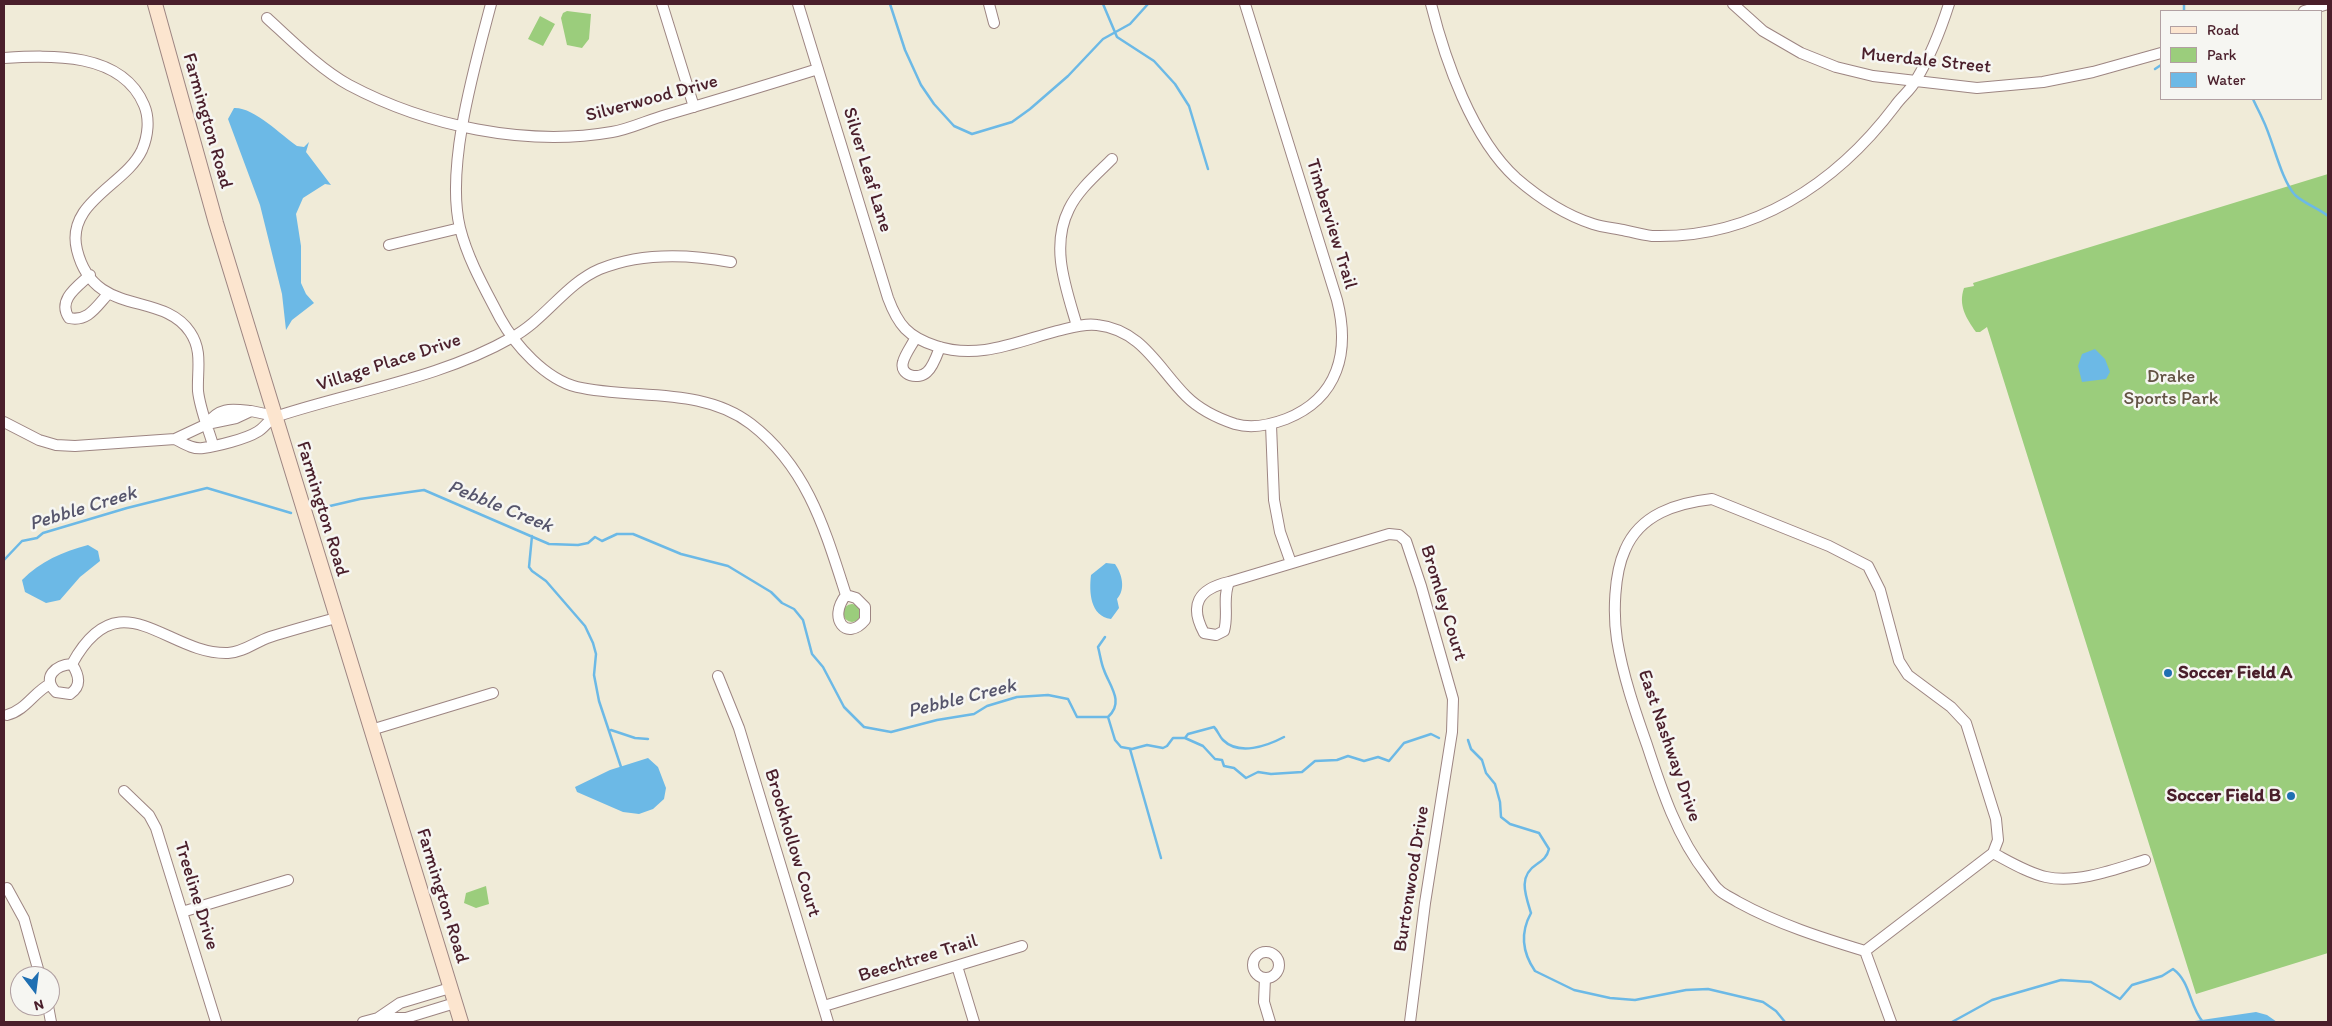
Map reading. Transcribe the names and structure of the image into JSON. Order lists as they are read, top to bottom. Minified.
{"streets":{"street":["Muerdale Street","Silverwood Drive","Farmington Road","Silver Leaf Lane","Timberview Trail","Village Place Drive","Bromley Court","East Nashway Drive","Brookhollow Court","Burtonwood Drive","Treeline Drive","Beechtree Trail"]},"crossings":[["Silverwood Drive","Silver Leaf Lane"],["Farmington Road","Village Place Drive"],["Silver Leaf Lane","Timberview Trail"],["Bromley Court","Burtonwood Drive"],["Brookhollow Court","Beechtree Trail"]],"water":["Pebble Creek"],"parks":["Drake Sports Park"],"places":["Soccer Field A","Soccer Field B"],"legend":["Road","Park","Water"],"north":"bottom"}
